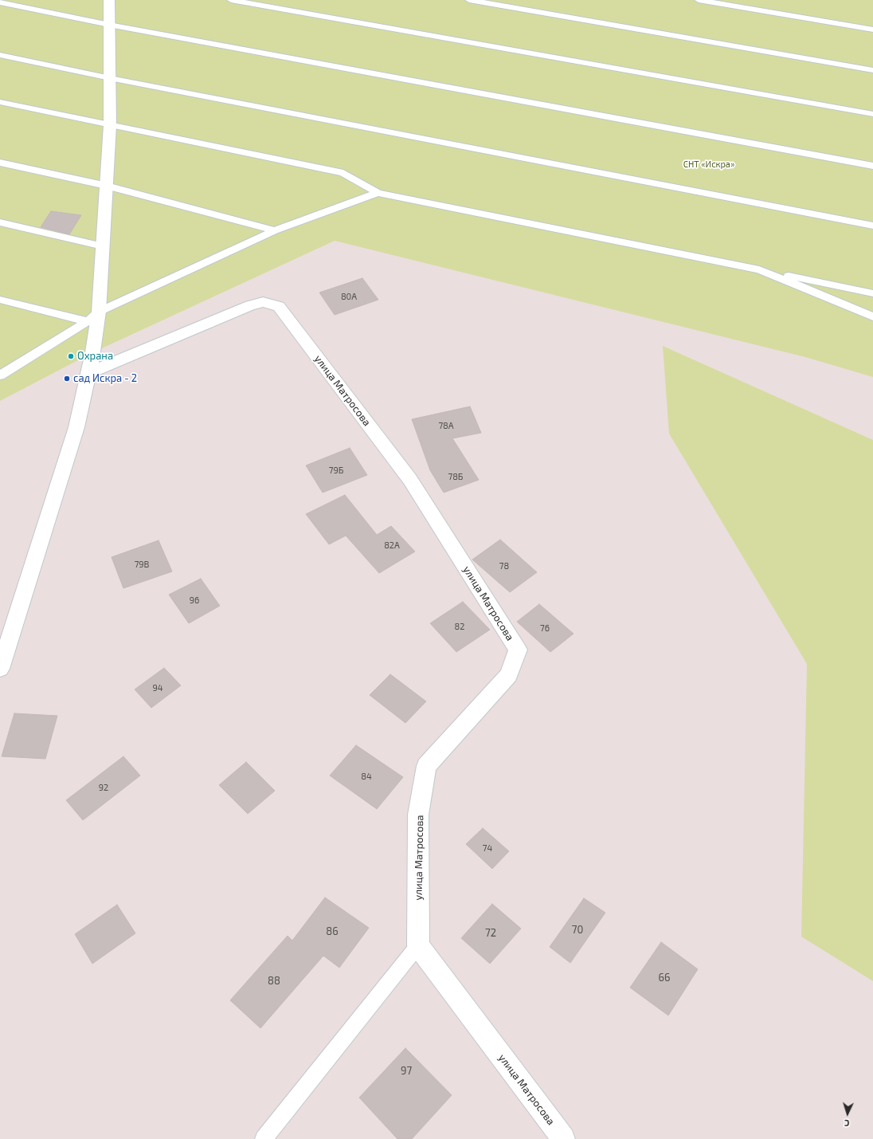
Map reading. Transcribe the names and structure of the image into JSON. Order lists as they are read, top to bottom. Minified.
{"streets":{"street":["улица Матросова"]},"parks":["СНТ «Искра»"],"places":["Охрана","сад Искра - 2"],"house_numbers":["80А","78А","79Б","78Б","82А","79В","78","96","82","76","94","84","92","74","70","86","72","66","88","97"],"north":"bottom"}
